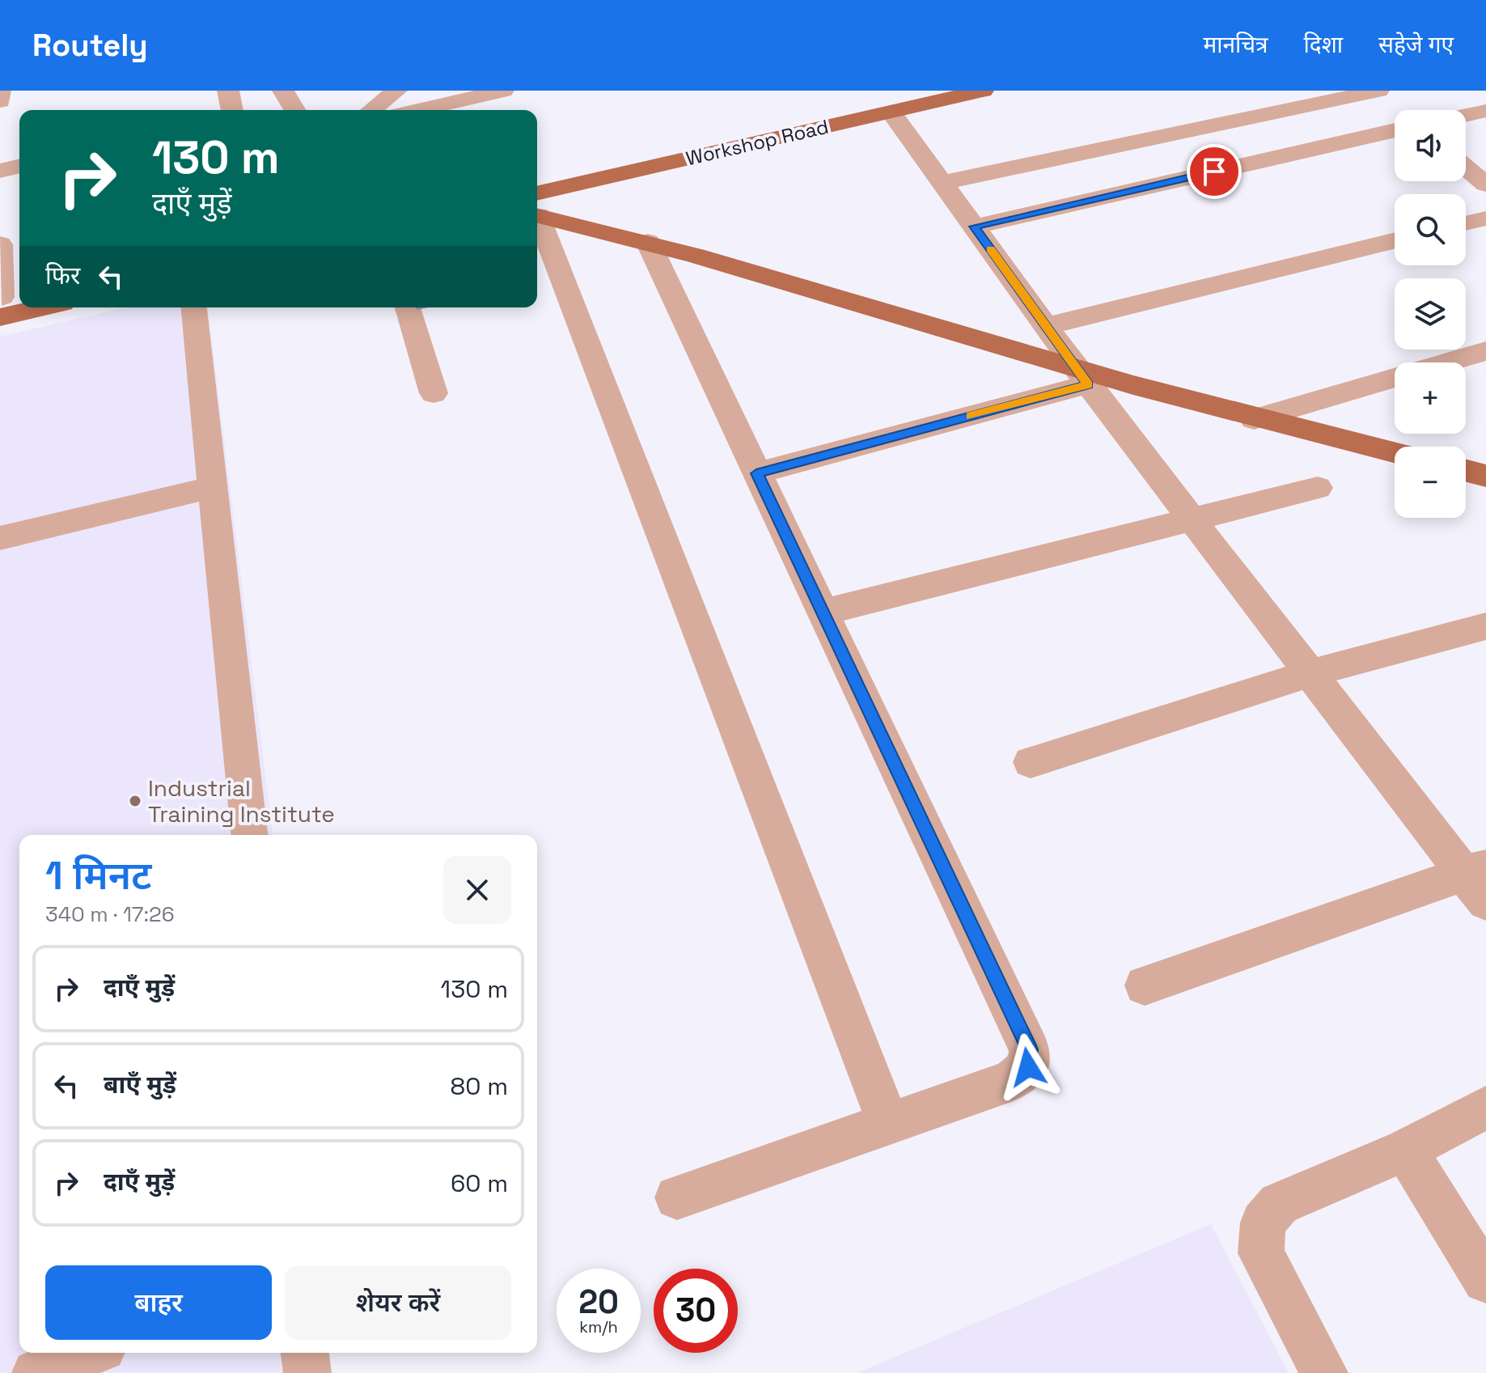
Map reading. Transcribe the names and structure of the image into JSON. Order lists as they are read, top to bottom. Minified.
{"streets":{"main road":["Workshop Road"]},"places":["Industrial Training Institute"],"page":{"header":"Routely","nav":["मानचित्र","दिशा","सहेजे गए"],"map_buttons":["+","−"],"turn":["130 m","दाएँ मुड़ें"],"then":"फिर","heading":["1 मिनट","340 m · 17:26"],"list":[{"name":"दाएँ मुड़ें","value":"130 m"},{"name":"बाएँ मुड़ें","value":"80 m"},{"name":"दाएँ मुड़ें","value":"60 m"}],"buttons":["बाहर","शेयर करें"],"speed":"20 km/h","limit":"30"}}
